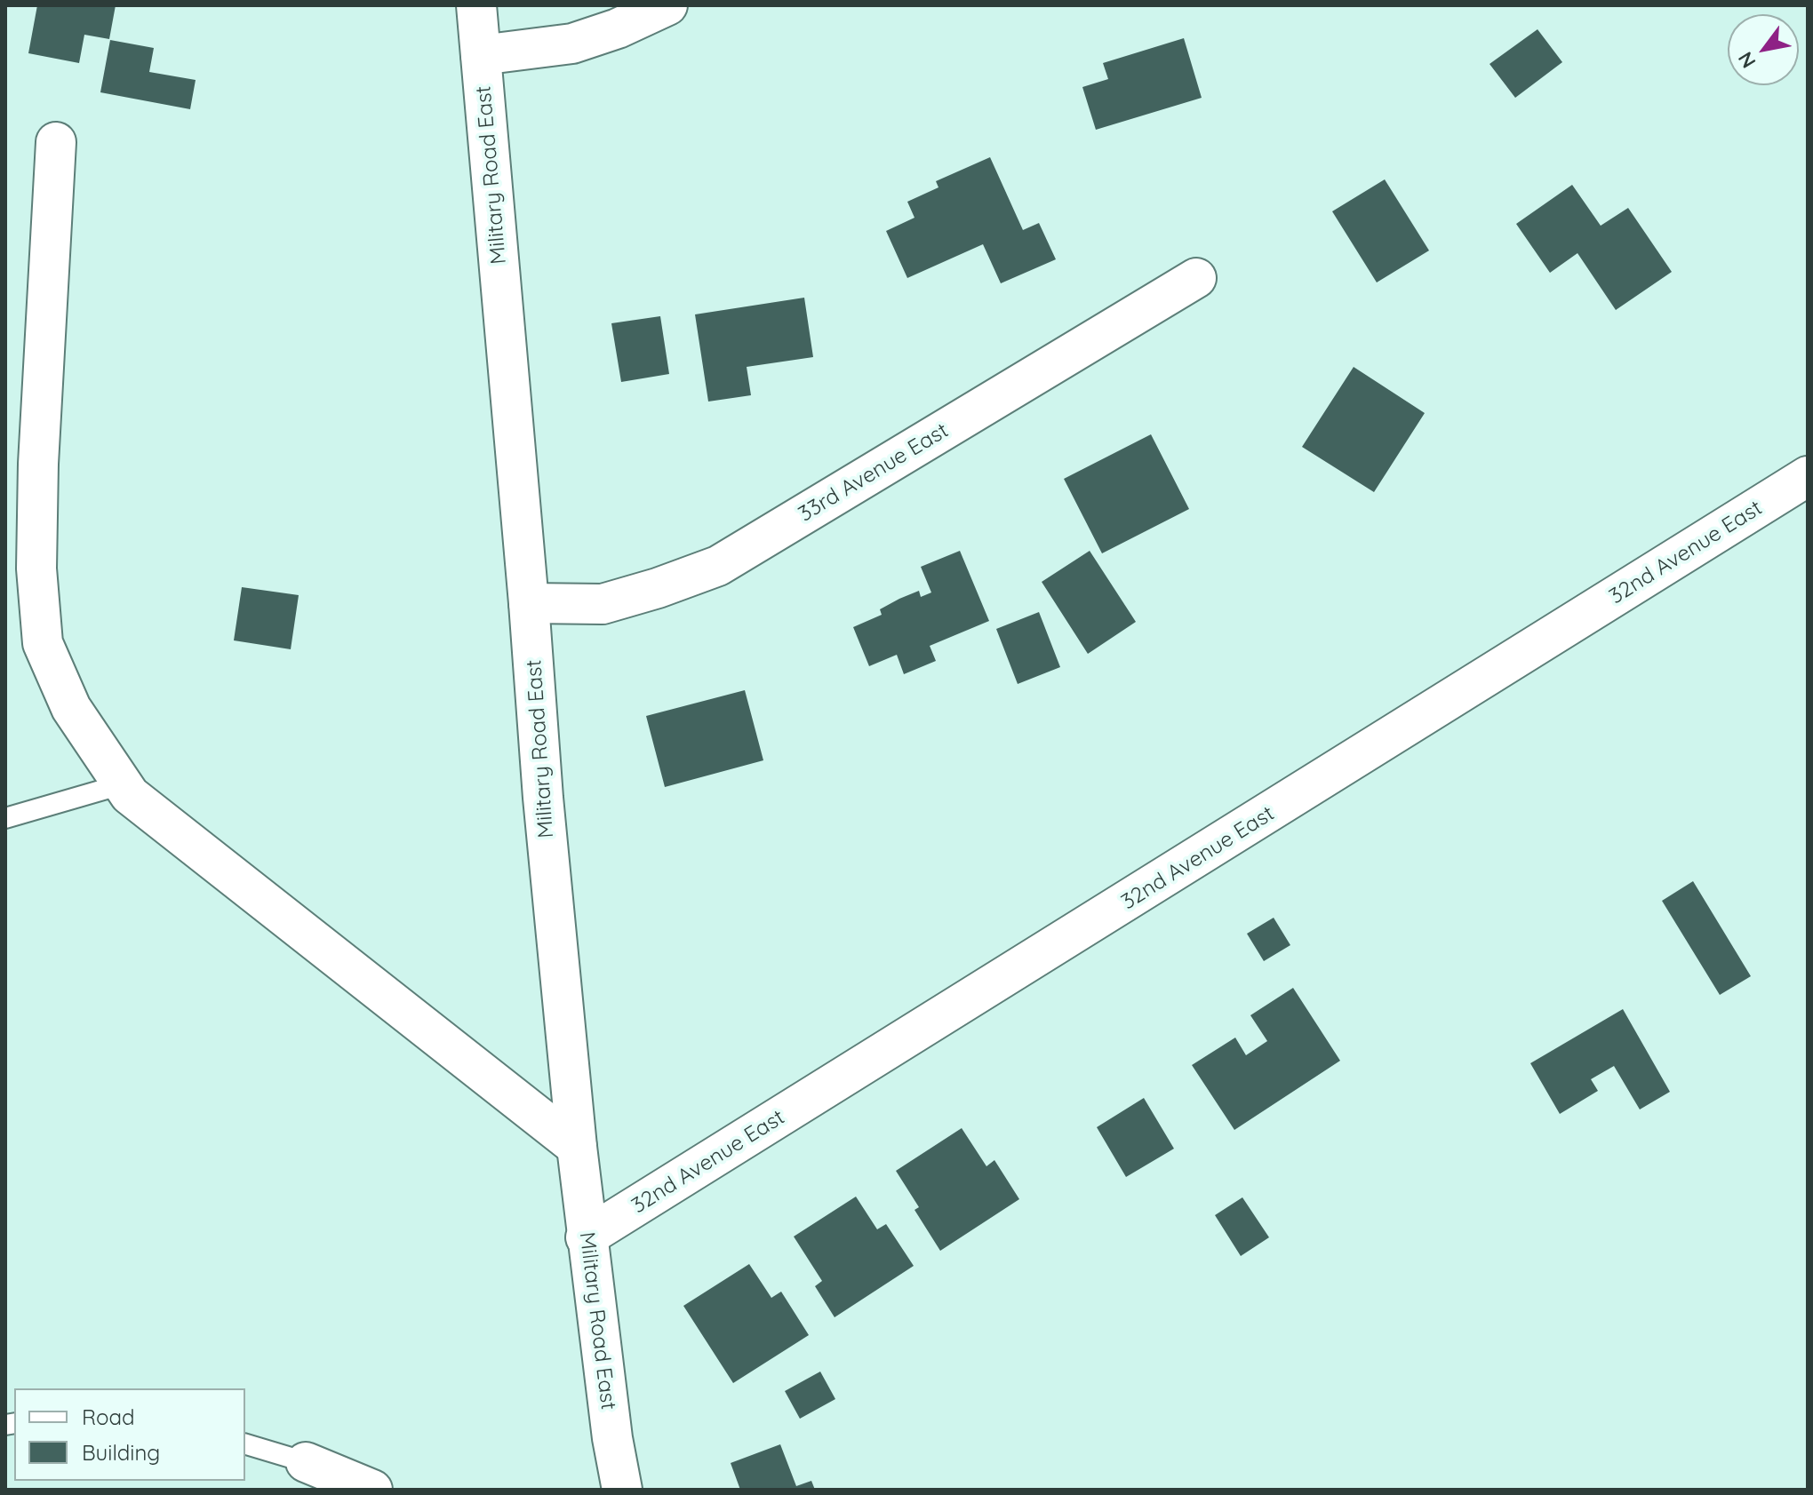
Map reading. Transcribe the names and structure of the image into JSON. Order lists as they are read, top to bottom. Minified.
{"streets":{"street":["Military Road East","33rd Avenue East","32nd Avenue East"]},"crossings":[["Military Road East","33rd Avenue East"],["Military Road East","32nd Avenue East"]],"legend":["Road","Building"],"north":"bottom left"}
